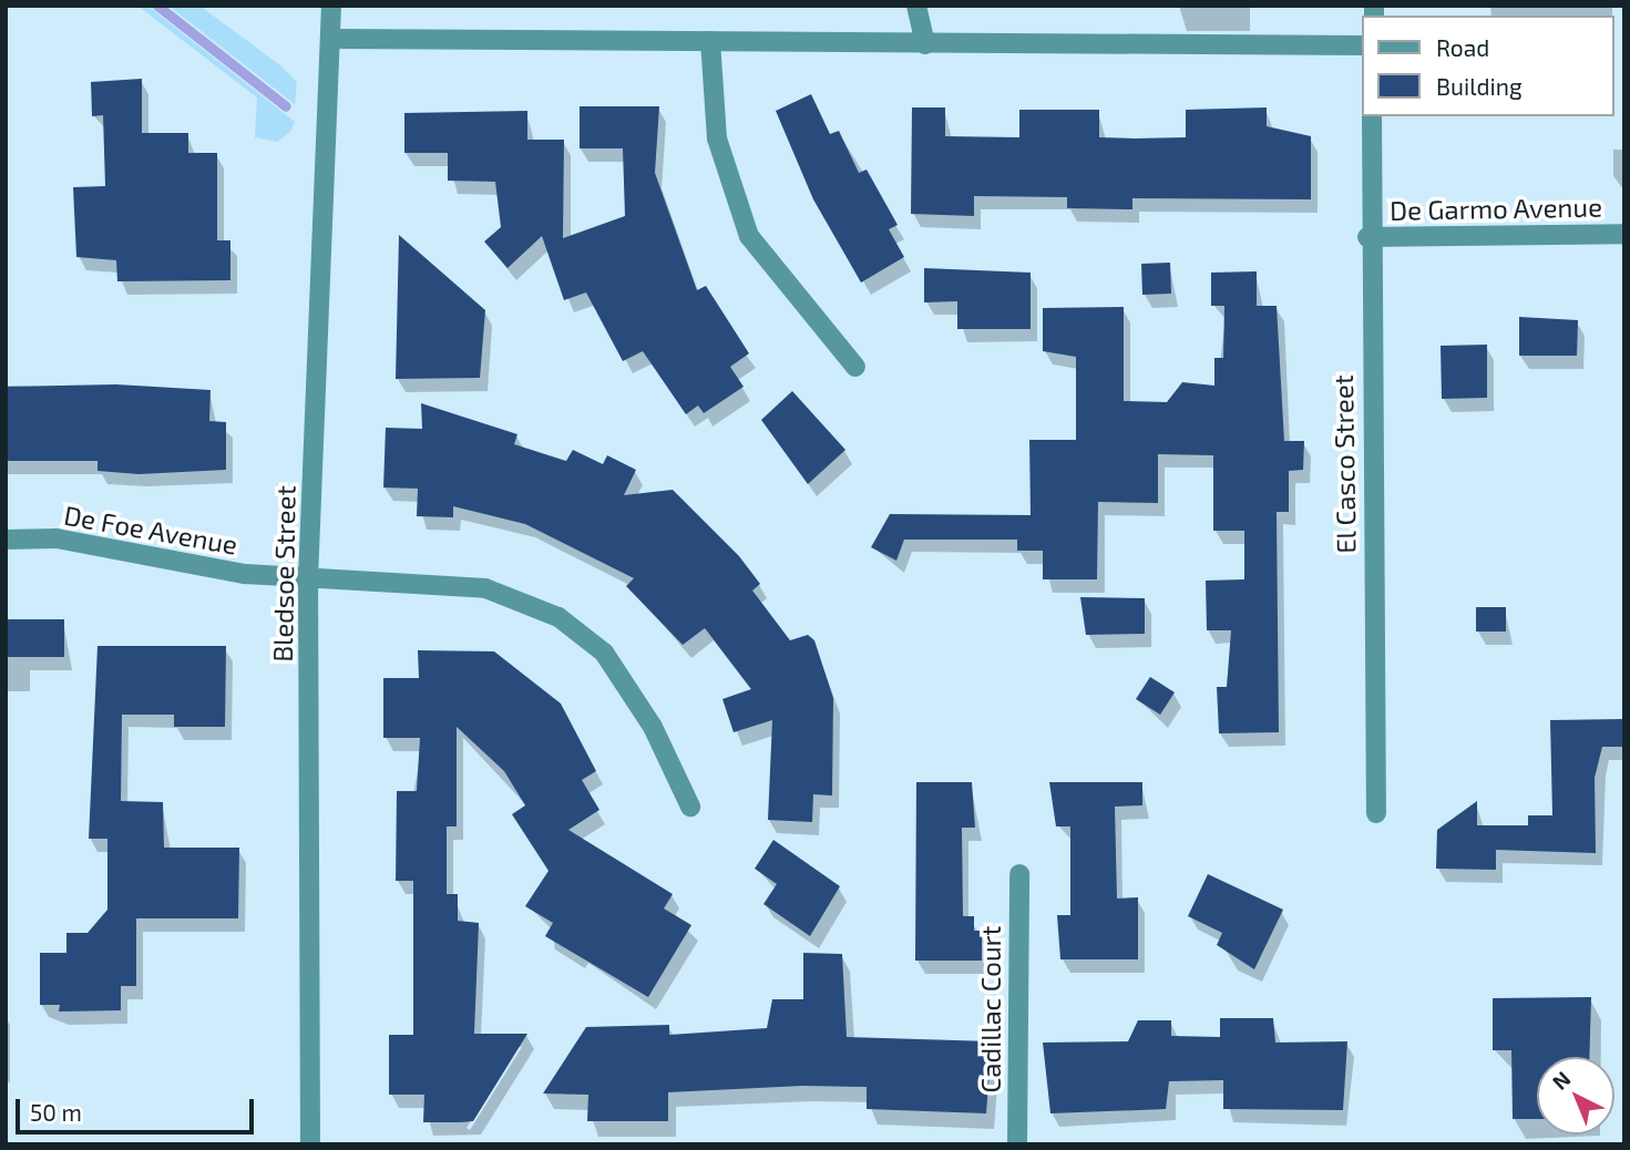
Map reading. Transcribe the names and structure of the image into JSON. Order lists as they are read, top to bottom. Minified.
{"streets":{"street":["De Garmo Avenue","El Casco Street","De Foe Avenue","Bledsoe Street","Cadillac Court"]},"crossings":[["De Garmo Avenue","El Casco Street"],["De Foe Avenue","Bledsoe Street"]],"legend":["Road","Building"],"scale_bar":"50 m","north":"top left"}
